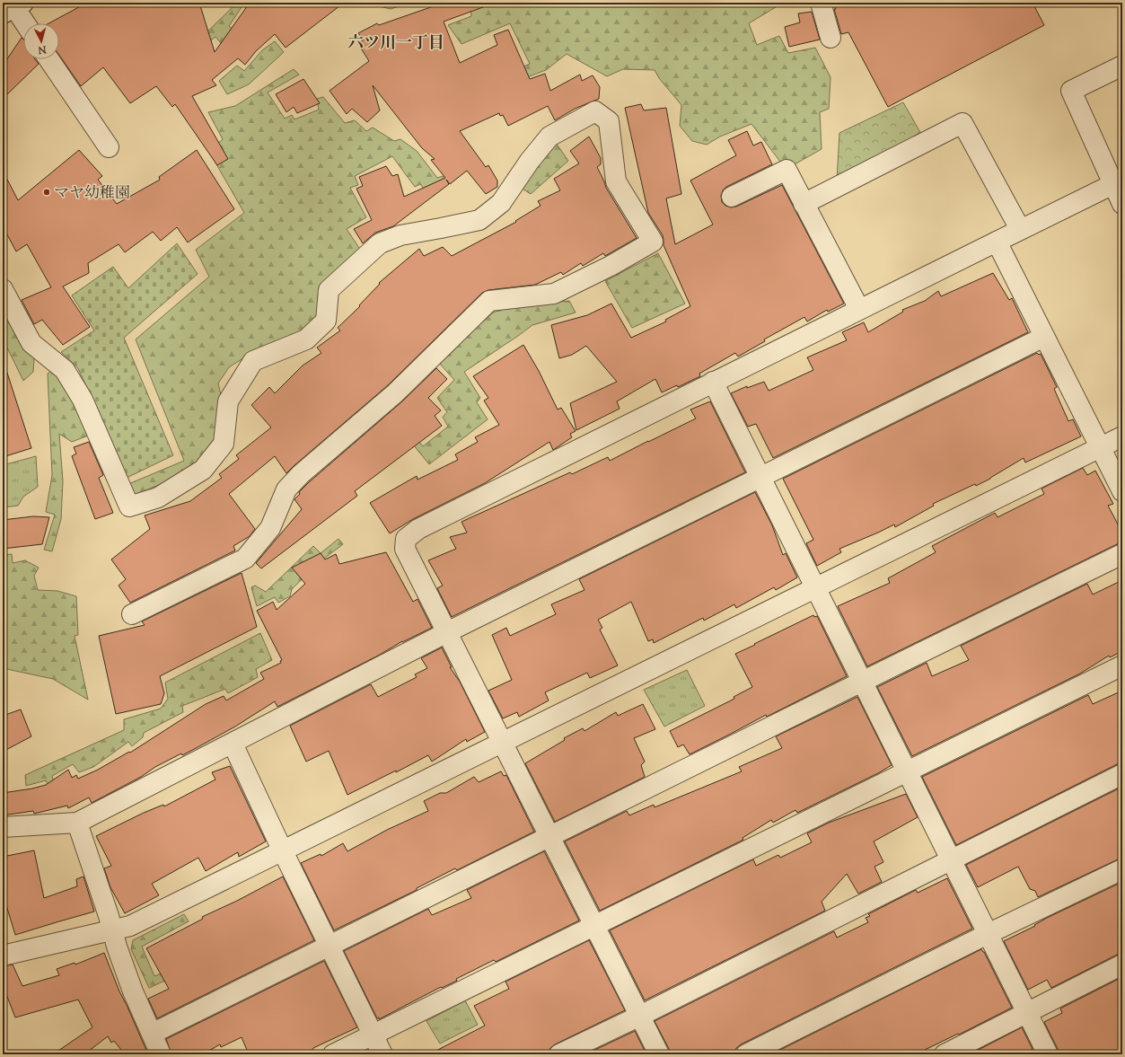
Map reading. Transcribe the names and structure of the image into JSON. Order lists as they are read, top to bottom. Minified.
{"districts":["六ツ川一丁目"],"places":["マヤ幼稚園"],"north":"bottom"}
